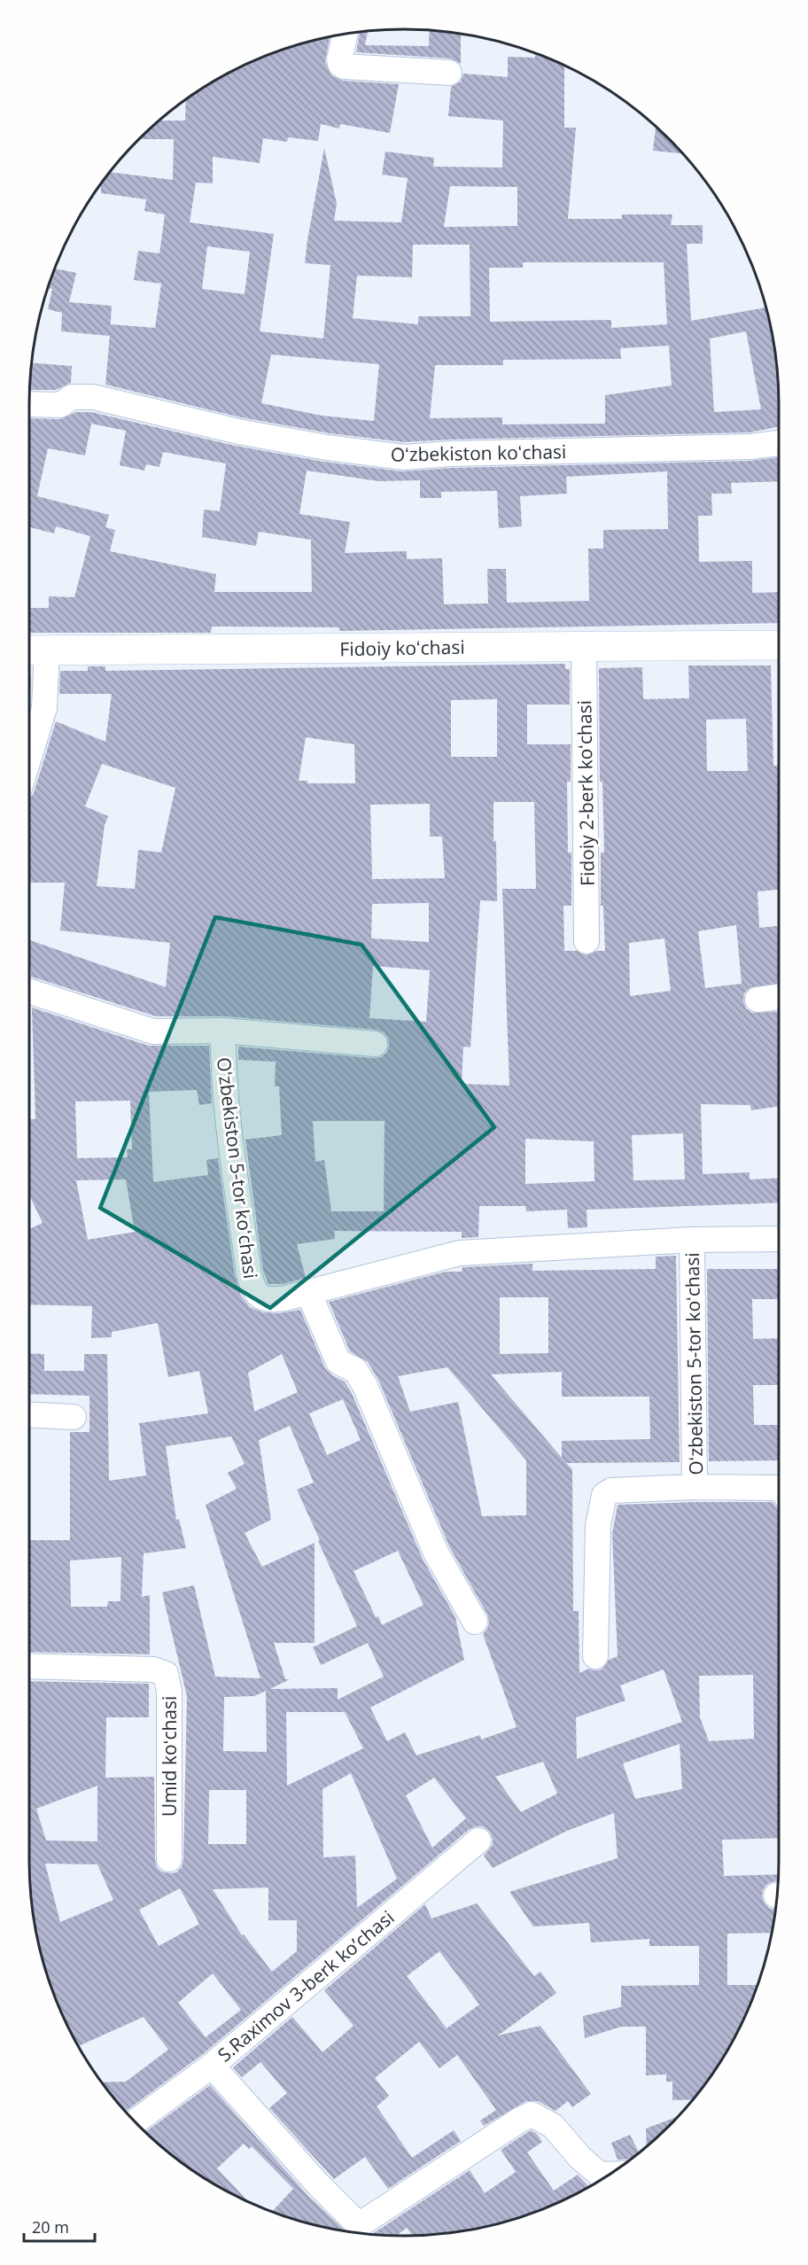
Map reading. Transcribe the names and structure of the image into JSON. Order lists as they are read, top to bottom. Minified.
{"streets":{"street":["Oʻzbekiston koʻchasi","Fidoiy koʻchasi","Fidoiy 2-berk koʻchasi","Oʻzbekiston 5-tor koʻchasi","Umid koʻchasi","S.Raximov 3-berk koʼchasi"]},"crossings":[["Fidoiy koʻchasi","Fidoiy 2-berk koʻchasi"]],"scale_bar":"20 m"}
